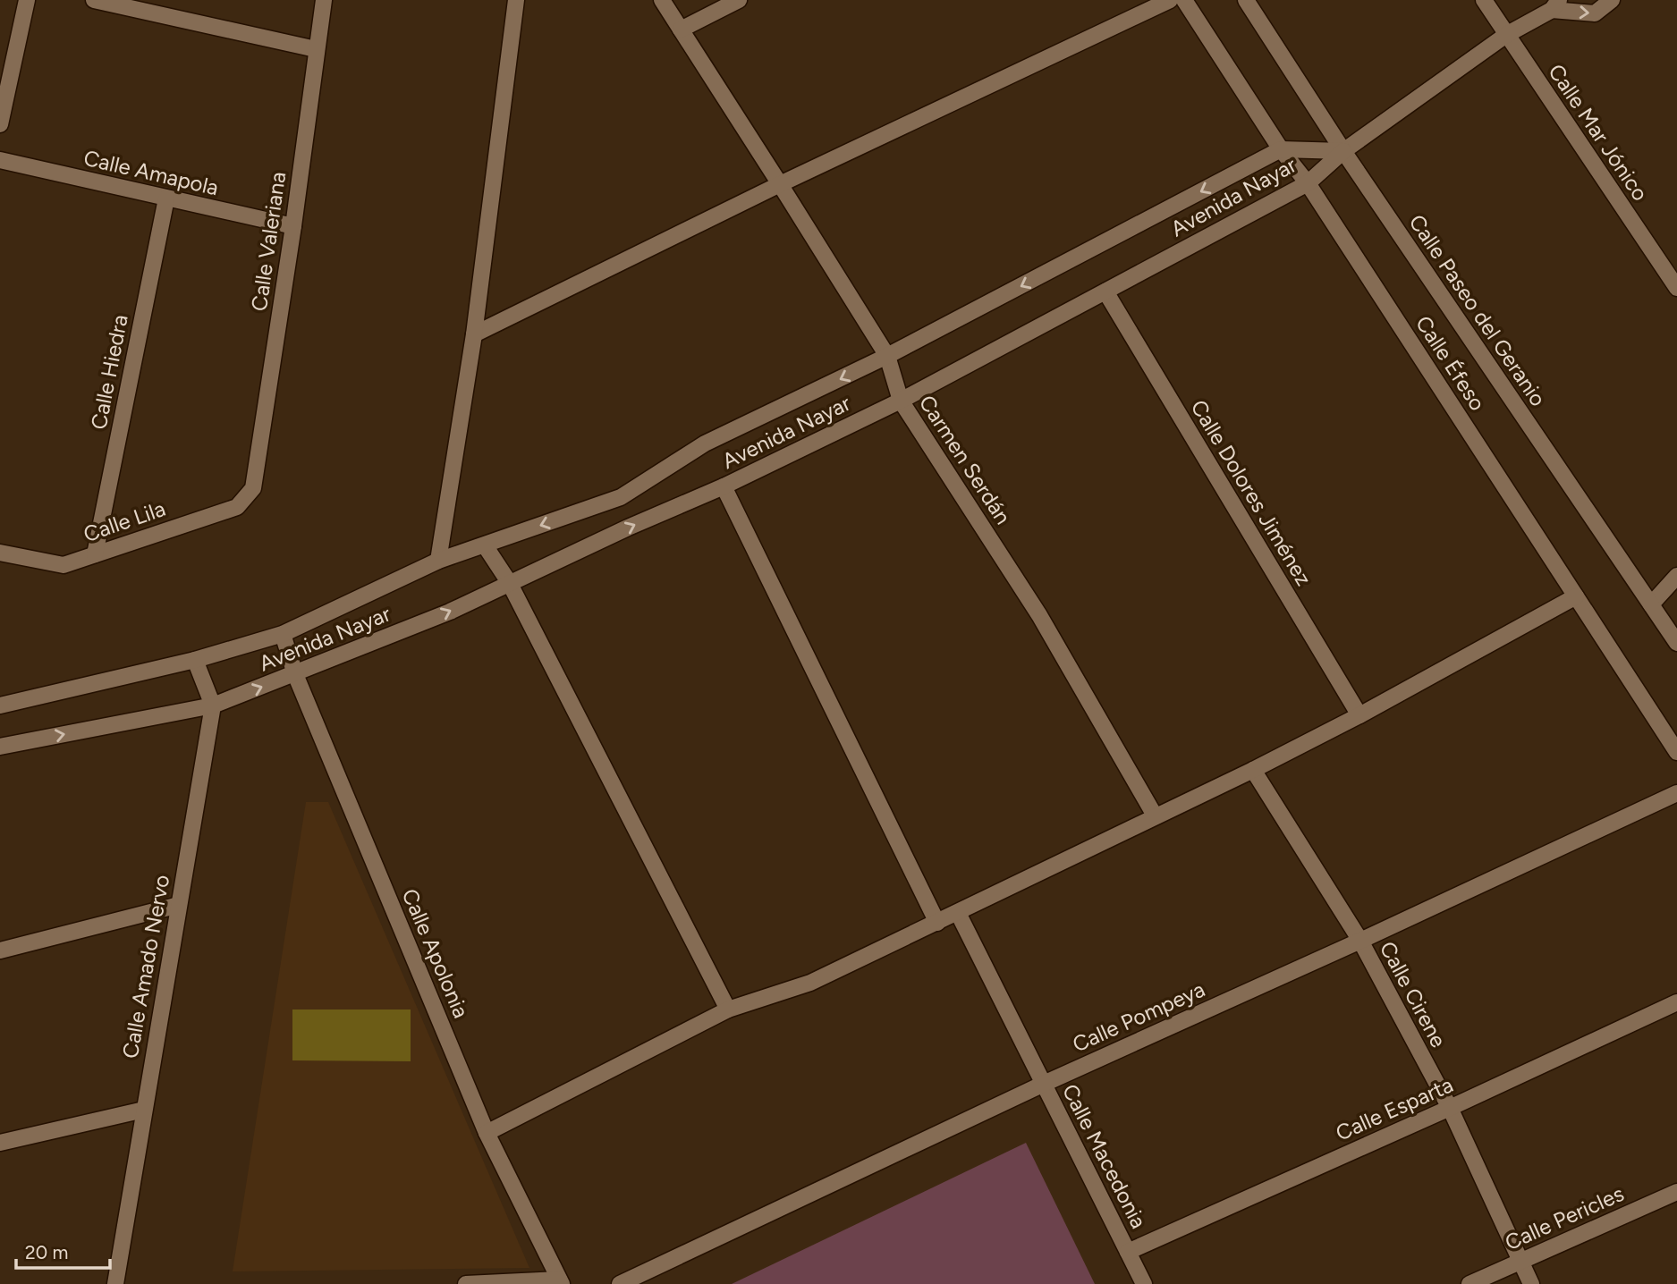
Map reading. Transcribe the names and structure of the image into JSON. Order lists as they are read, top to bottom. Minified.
{"streets":{"street":["Calle Mar Jónico","Calle Amapola","Avenida Nayar","Calle Valeriana","Calle Paseo del Geranio","Calle Éfeso","Calle Hiedra","Carmen Serdán","Calle Dolores Jiménez","Calle Lila","Calle Apolonia","Calle Amado Nervo","Calle Cirene","Calle Pompeya","Calle Esparta","Calle Macedonia","Calle Pericles"]},"crossings":[["Calle Amapola","Calle Valeriana"],["Calle Amapola","Calle Hiedra"],["Avenida Nayar","Calle Paseo del Geranio"],["Avenida Nayar","Calle Éfeso"],["Avenida Nayar","Carmen Serdán"],["Avenida Nayar","Calle Dolores Jiménez"],["Avenida Nayar","Calle Apolonia"],["Avenida Nayar","Calle Amado Nervo"],["Calle Valeriana","Calle Lila"],["Calle Hiedra","Calle Lila"],["Calle Cirene","Calle Pompeya"],["Calle Cirene","Calle Esparta"],["Calle Cirene","Calle Pericles"],["Calle Pompeya","Calle Macedonia"],["Calle Esparta","Calle Macedonia"]],"scale_bar":"20 m"}
